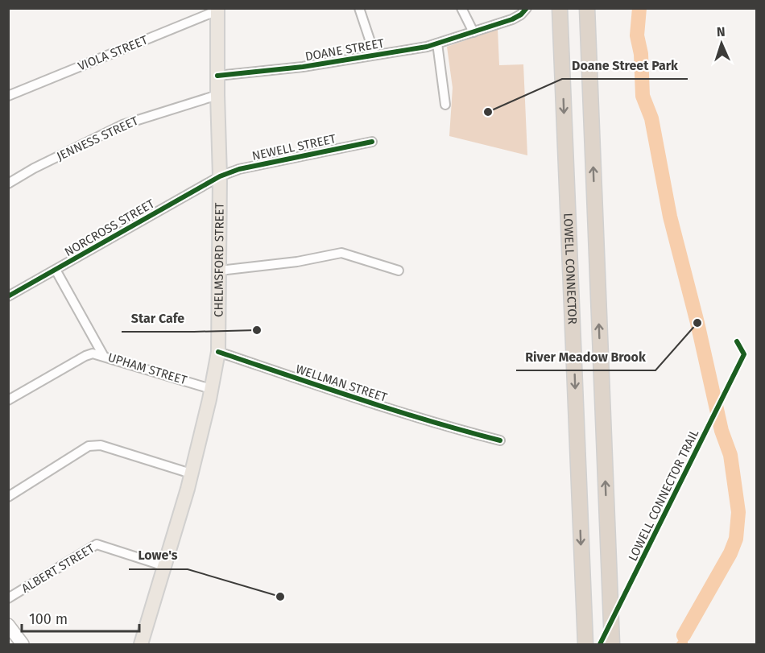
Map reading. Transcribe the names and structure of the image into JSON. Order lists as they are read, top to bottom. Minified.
{"streets":{"highway":["LOWELL CONNECTOR"],"main road":["CHELMSFORD STREET"],"street":["DOANE STREET","VIOLA STREET","JENNESS STREET","NEWELL STREET","NORCROSS STREET","UPHAM STREET","WELLMAN STREET","ALBERT STREET"],"cycle path":["LOWELL CONNECTOR TRAIL"]},"crossings":[["DOANE STREET","CHELMSFORD STREET"],["VIOLA STREET","CHELMSFORD STREET"],["JENNESS STREET","CHELMSFORD STREET"],["NEWELL STREET","NORCROSS STREET"],["NEWELL STREET","CHELMSFORD STREET"],["NORCROSS STREET","CHELMSFORD STREET"],["CHELMSFORD STREET","UPHAM STREET"],["CHELMSFORD STREET","WELLMAN STREET"],["CHELMSFORD STREET","ALBERT STREET"]],"places":["Doane Street Park","River Meadow Brook","Star Cafe","Lowe's"],"scale_bar":"100 m","north":"top"}
